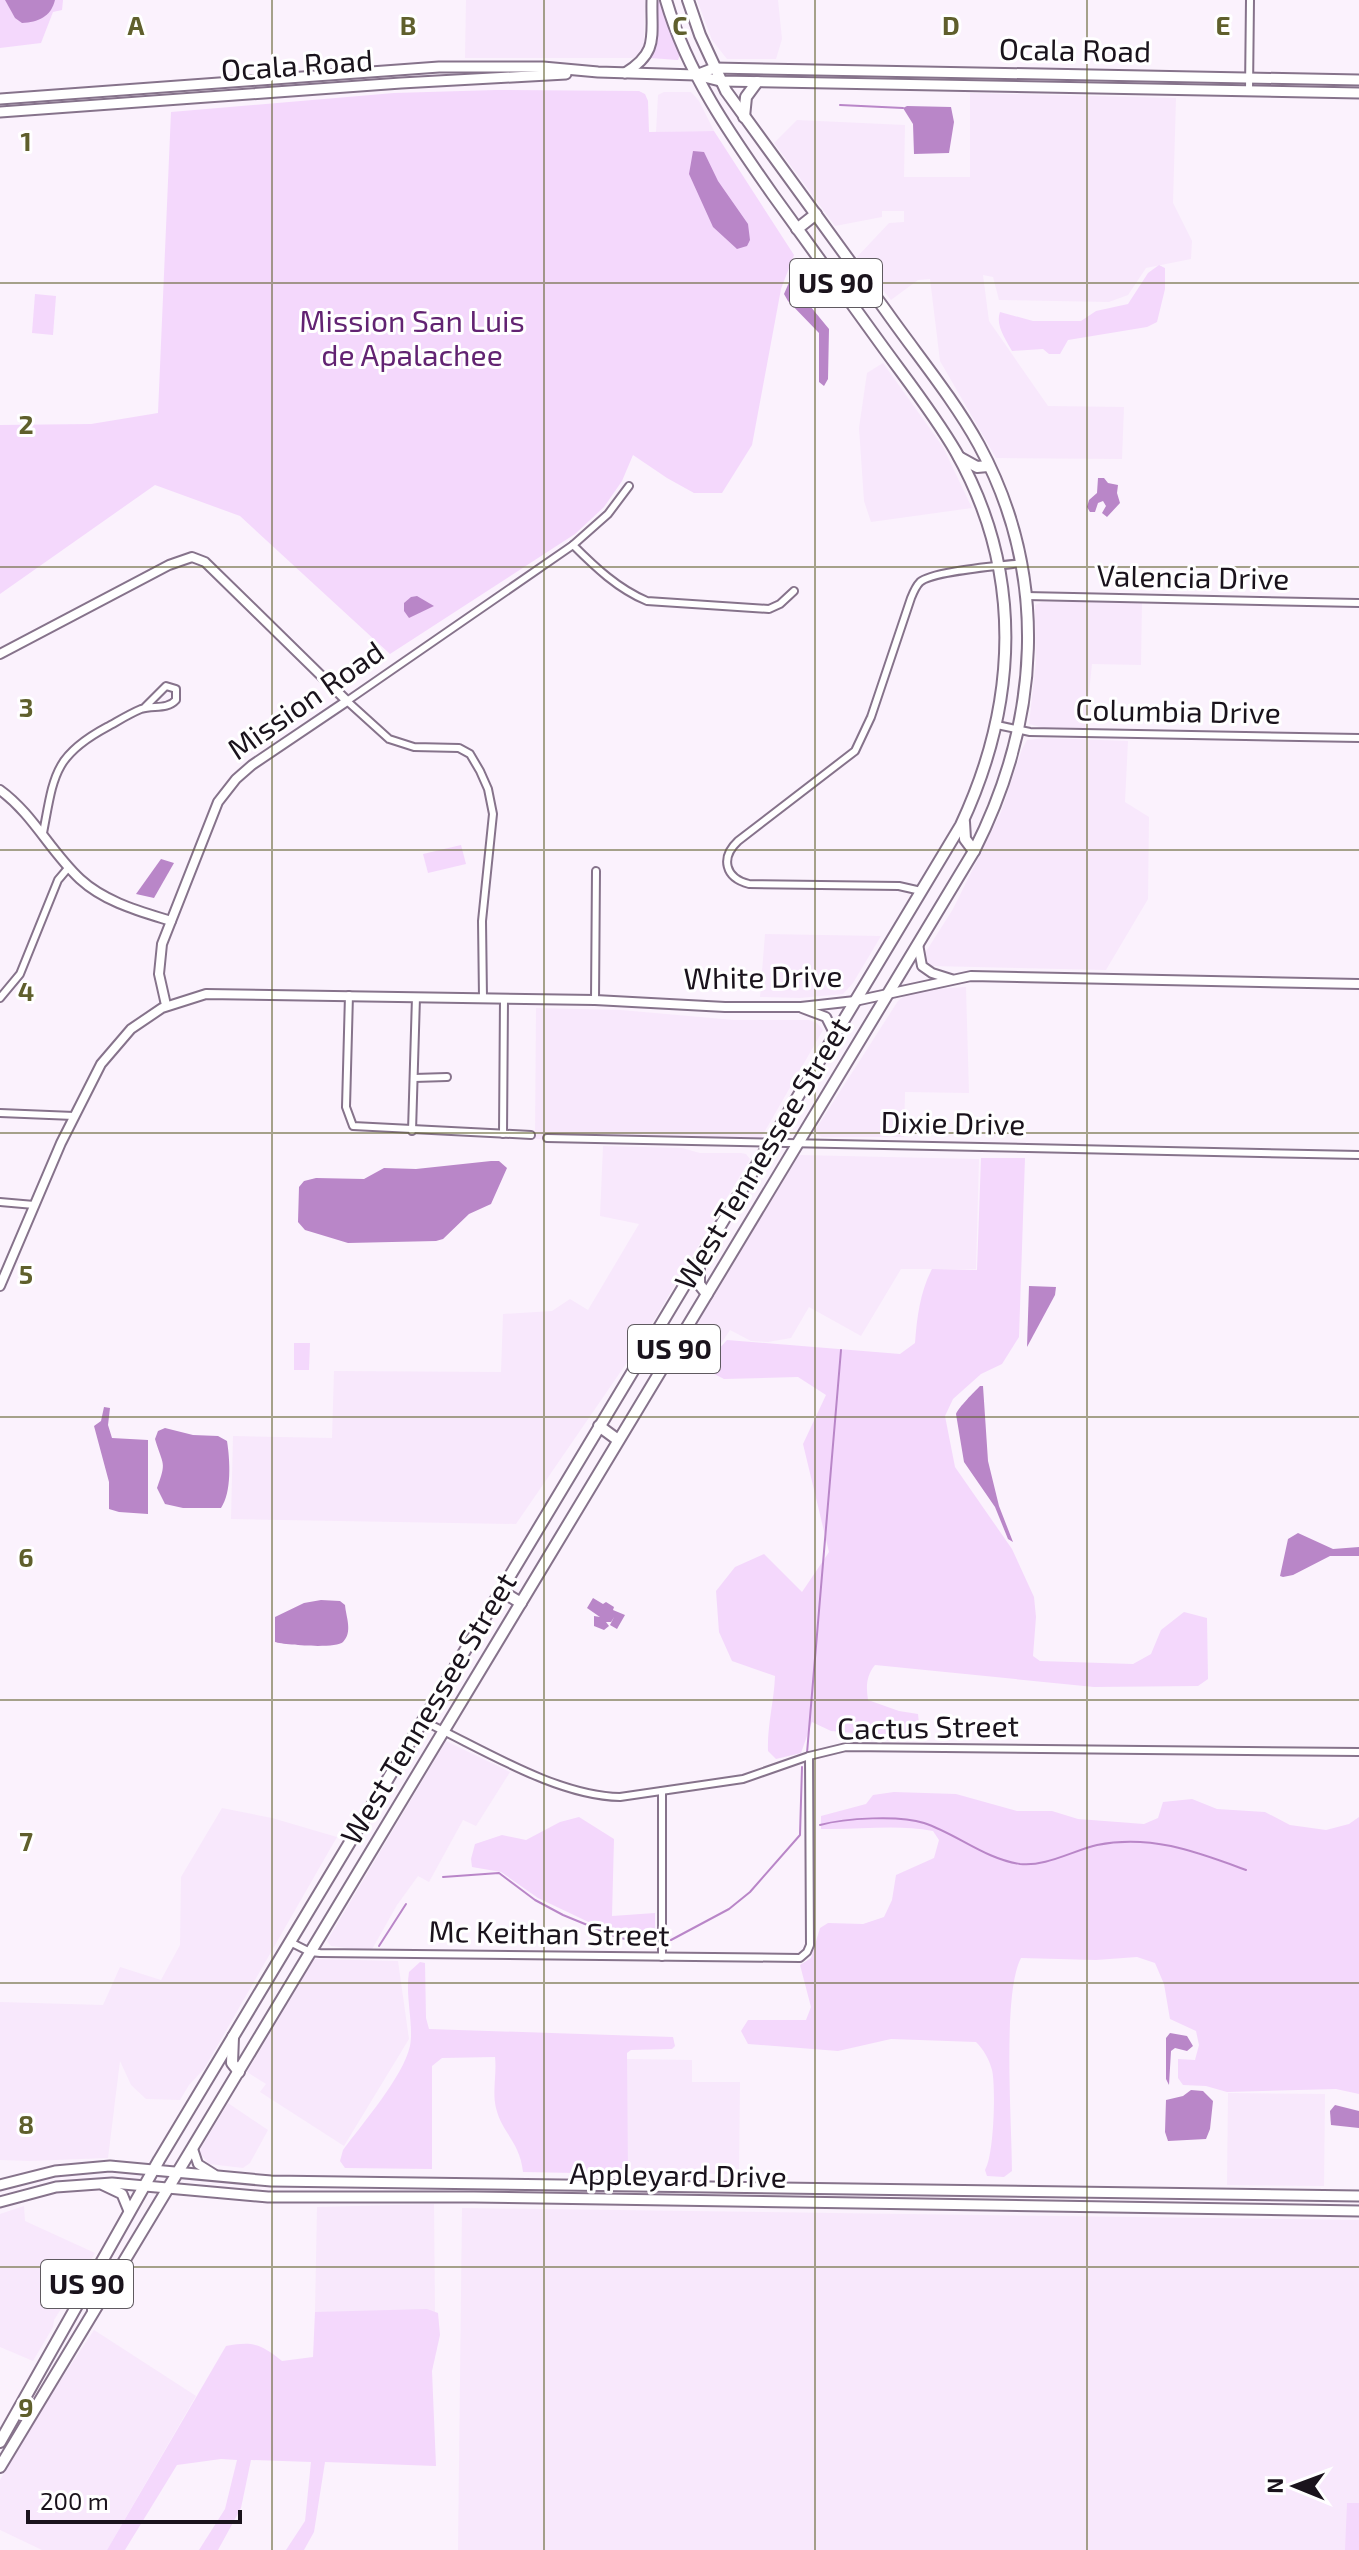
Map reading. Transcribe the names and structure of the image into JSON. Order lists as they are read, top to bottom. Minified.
{"streets":{"main road":["Ocala Road","US 90","West Tennessee Street","Appleyard Drive"],"street":["Valencia Drive","Mission Road","Columbia Drive","White Drive","Dixie Drive","Cactus Street","Mc Keithan Street"]},"crossings":[["Ocala Road","West Tennessee Street"],["Valencia Drive","West Tennessee Street"],["Mission Road","White Drive"],["Columbia Drive","West Tennessee Street"],["White Drive","West Tennessee Street"],["Dixie Drive","West Tennessee Street"],["West Tennessee Street","Cactus Street"],["West Tennessee Street","Mc Keithan Street"],["West Tennessee Street","Appleyard Drive"],["Cactus Street","Mc Keithan Street"]],"parks":["Mission San Luis de Apalachee"],"scale_bar":"200 m","north":"left","grid":{"columns":["A","B","C","D","E"],"rows":["1","2","3","4","5","6","7","8","9"]}}
